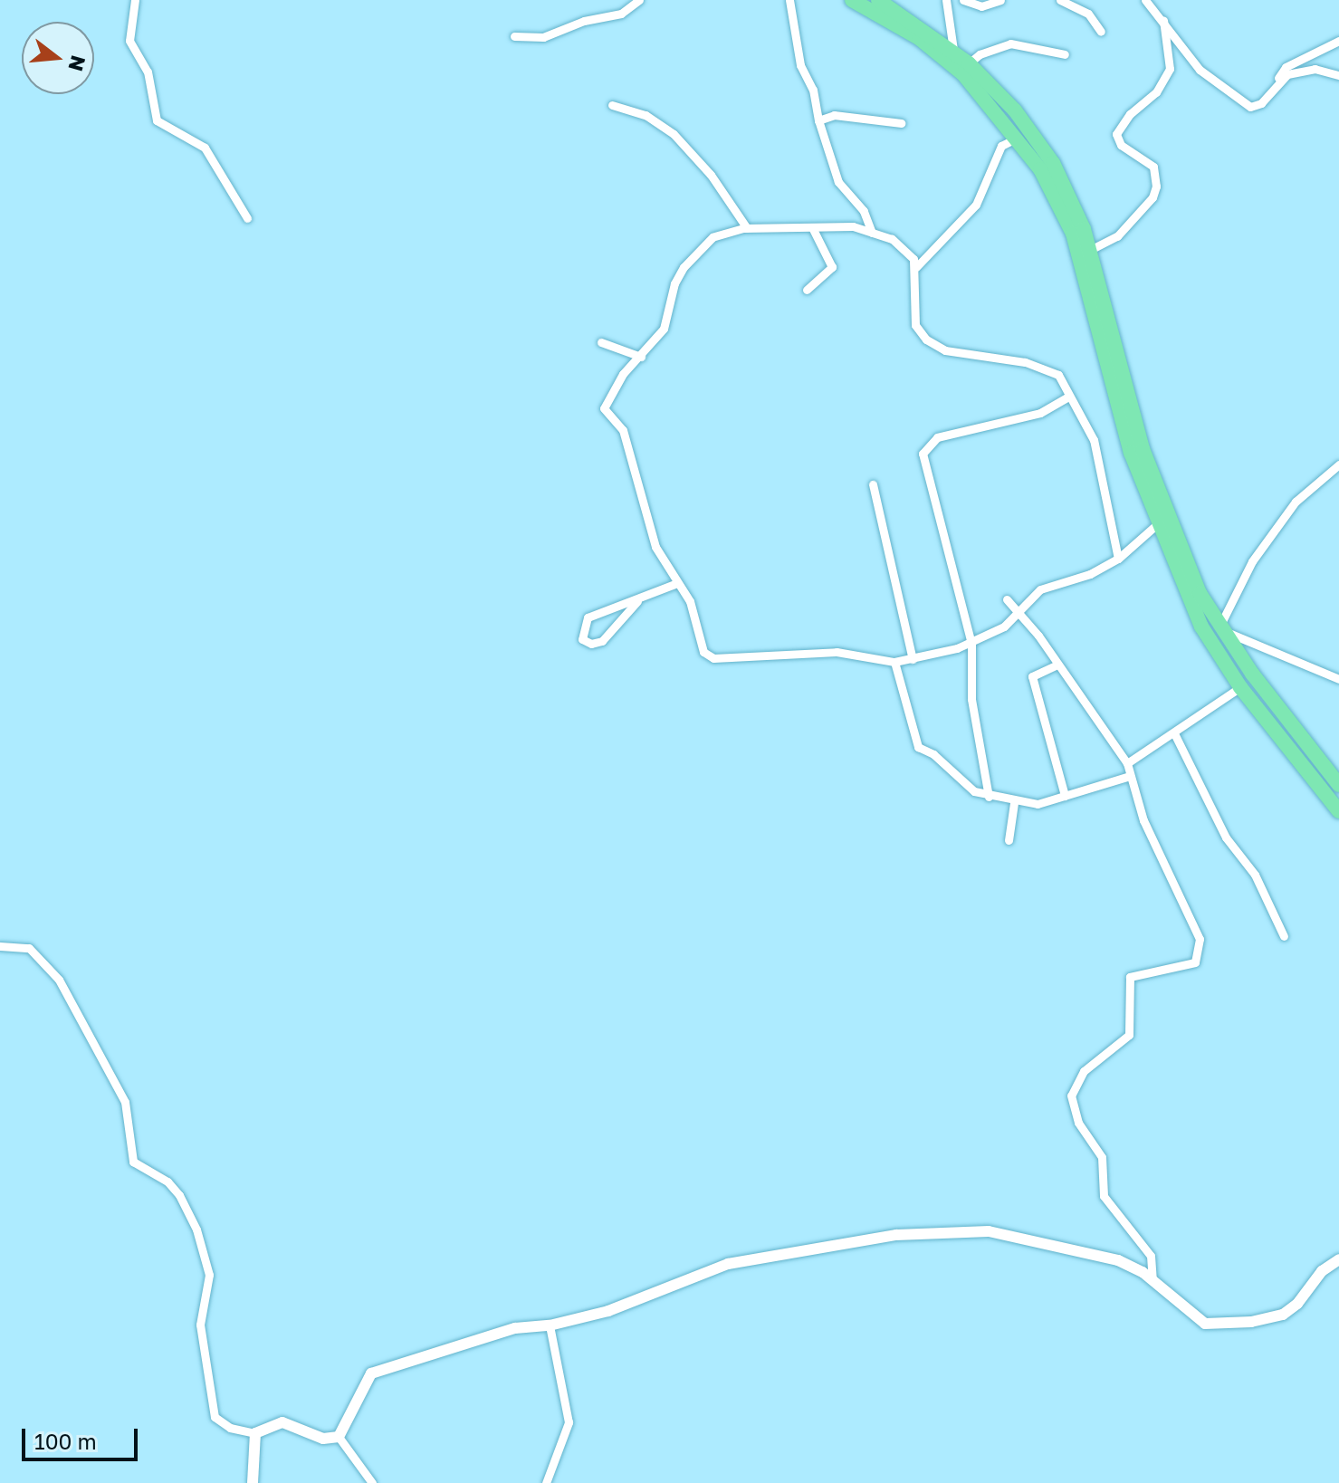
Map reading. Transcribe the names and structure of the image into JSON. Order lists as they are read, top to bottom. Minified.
{"scale_bar":"100 m","north":"right"}
